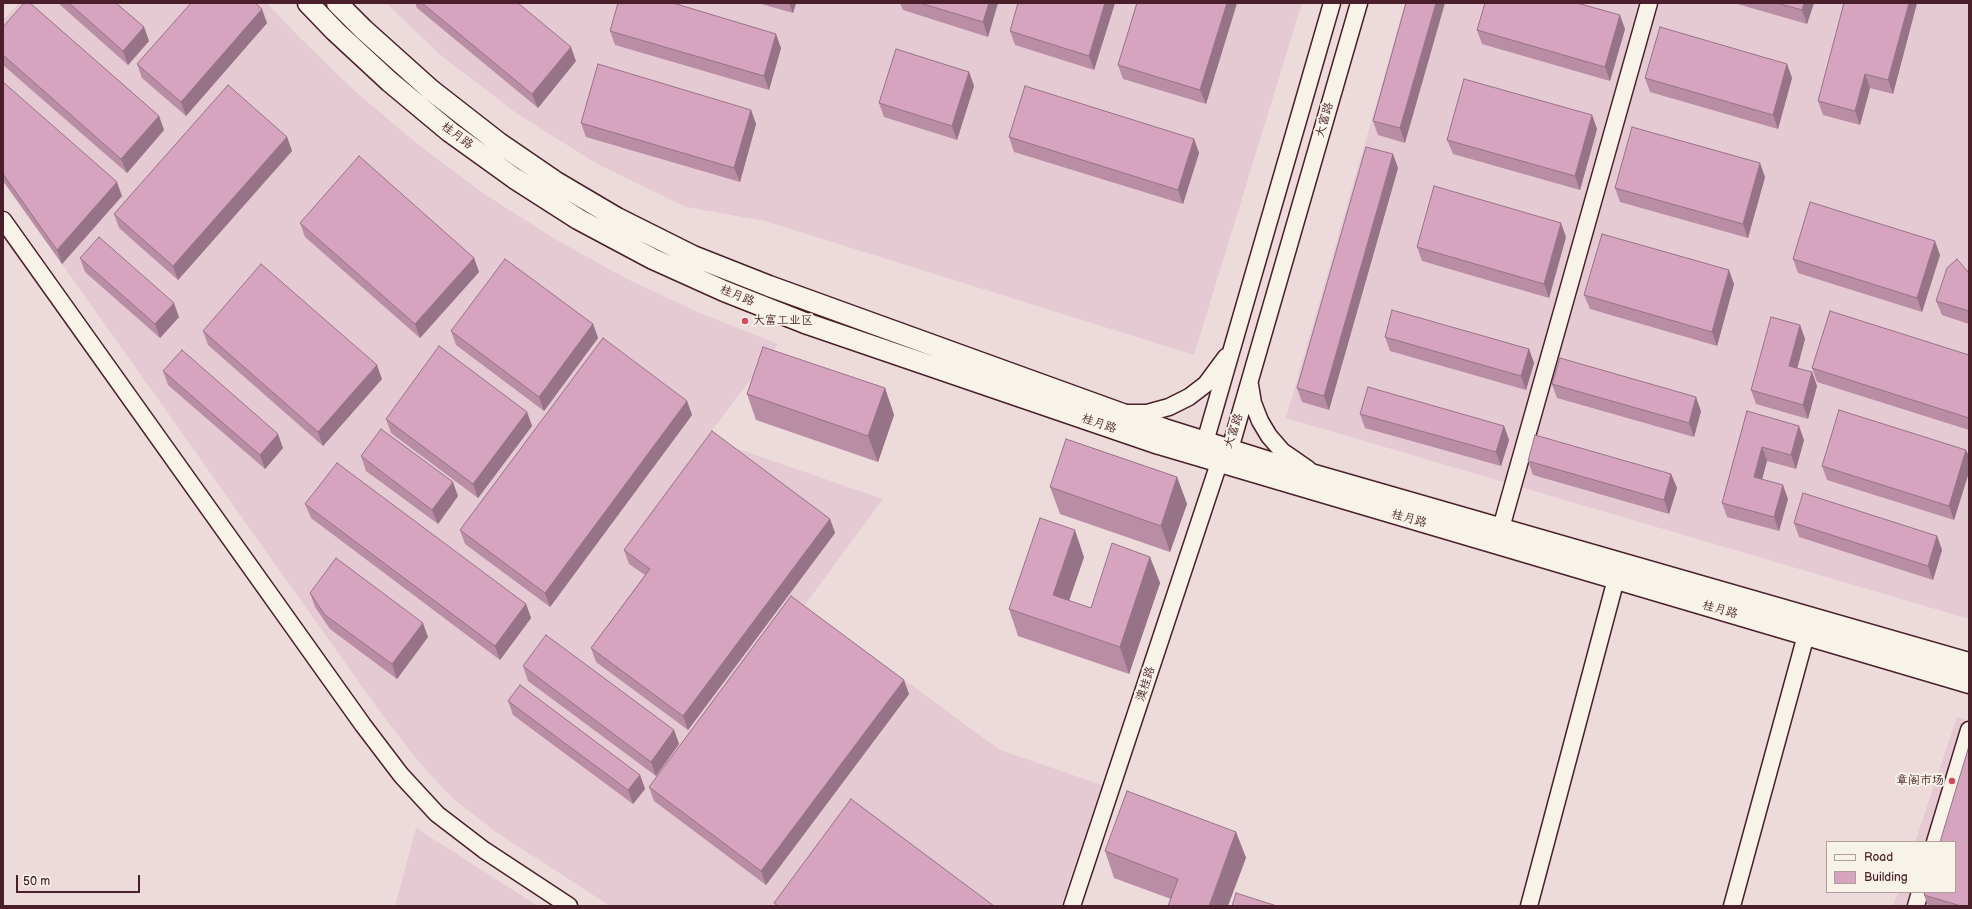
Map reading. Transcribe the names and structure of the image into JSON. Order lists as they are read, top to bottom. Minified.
{"streets":{"main road":["桂月路"],"street":["大富路","澳桂路"]},"crossings":[["大富路","桂月路"],["大富路","澳桂路"],["桂月路","澳桂路"]],"places":["大富工业区","章阁市场"],"legend":["Road","Building"],"scale_bar":"50 m"}
